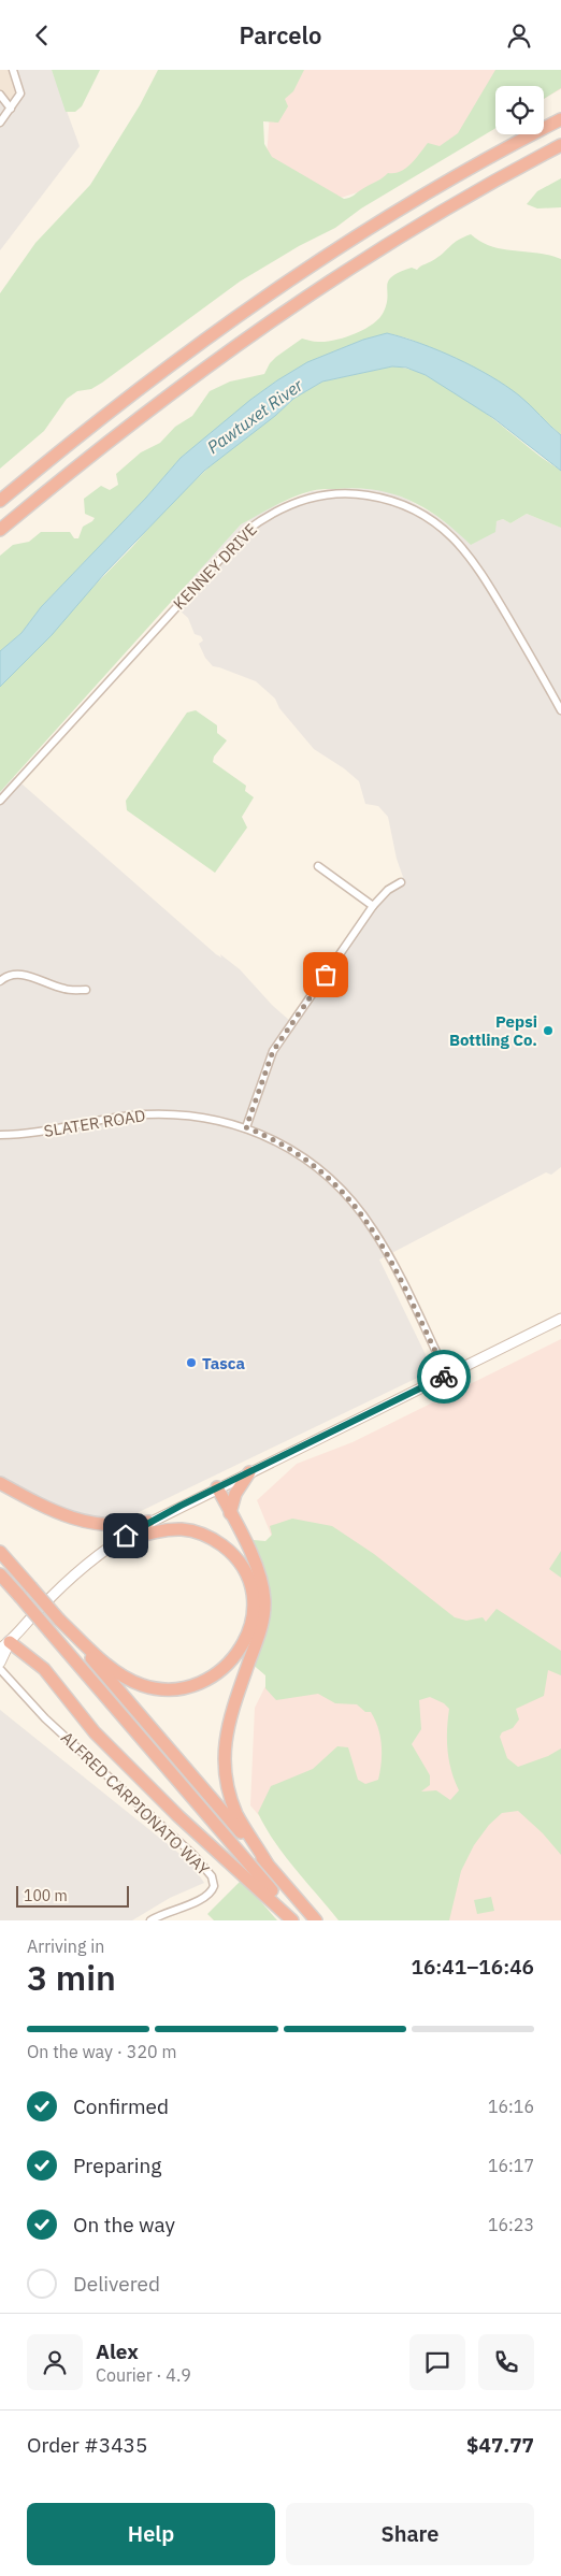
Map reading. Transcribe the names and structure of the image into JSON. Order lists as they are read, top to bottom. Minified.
{"streets":{"street":["KENNEY DRIVE","SLATER ROAD","ALFRED CARPIONATO WAY"]},"water":["Pawtuxet River"],"places":["Pepsi Bottling Co.","Tasca"],"scale_bar":"100 m","page":{"header":"Parcelo","scale":"100 m","heading":["3 min","Arriving in","16:41–16:46"],"panel":["Alex","Courier · 4.9","Order #3435","$47.77"],"bar":"On the way · 320 m","list":[["Confirmed","16:16"],["Preparing","16:17"],["On the way","16:23"],"Delivered"],"buttons":["Help","Share"]}}
